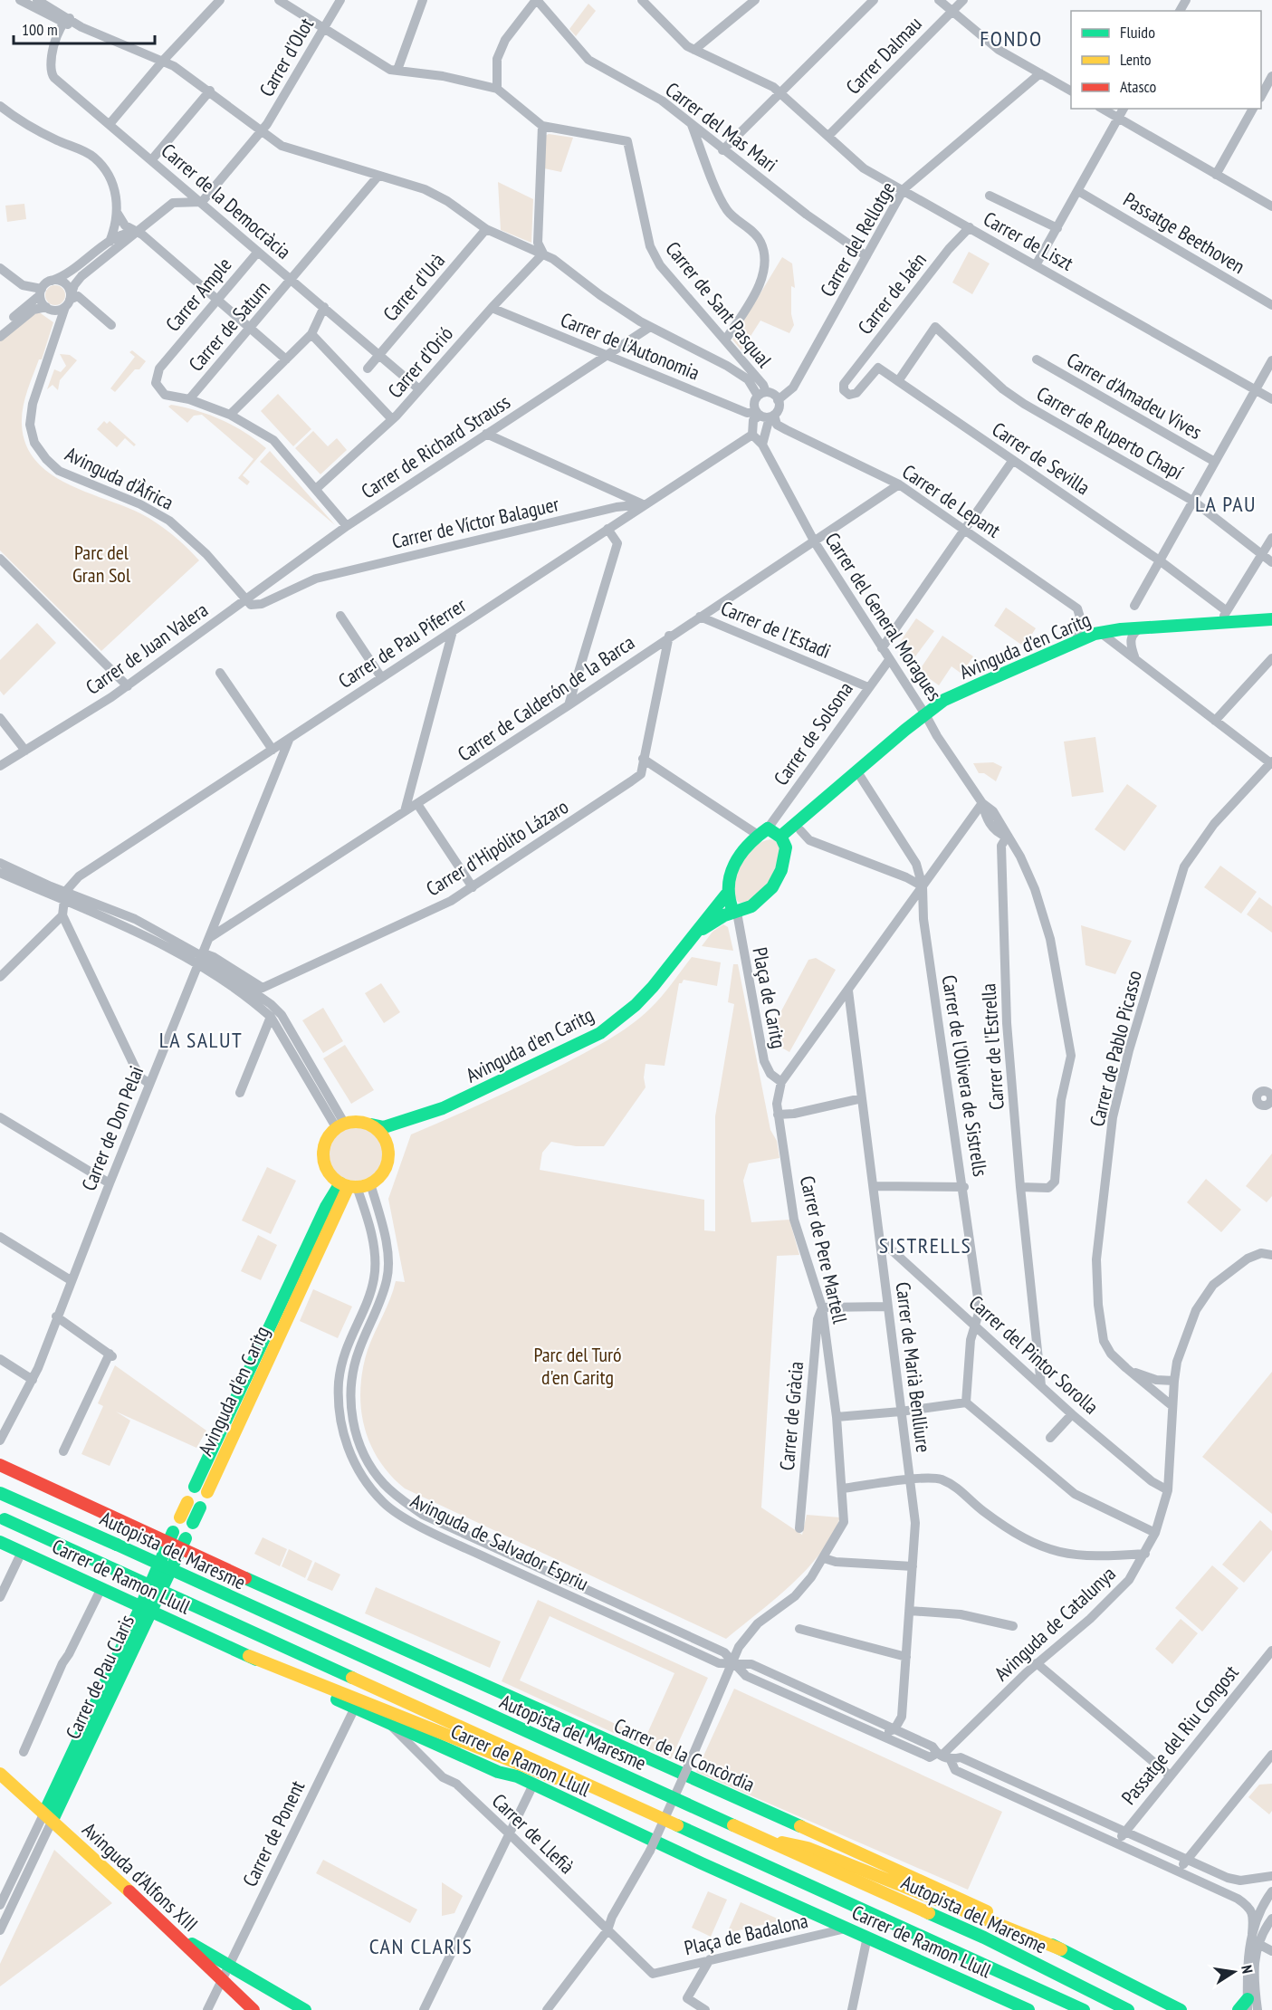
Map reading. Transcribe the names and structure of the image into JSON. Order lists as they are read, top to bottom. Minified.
{"streets":{"main road":["Avinguda d'en Caritg","Autopista del Maresme","Carrer de Ramon Llull","Carrer de Pau Claris","Carrer de la Concòrdia","Avinguda d'Alfons XIII"],"street":["Carrer Dalmau","Carrer d'Olot","Carrer del Mas Mari","Carrer de la Democràcia","Passatge Beethoven","Carrer del Rellotge","Carrer de Liszt","Carrer d'Urà","Carrer de Jaén","Carrer Ample","Carrer de Sant Pasqual","Carrer de Saturn","Carrer de l'Autonomia","Carrer d'Orió","Carrer d'Amadeu Vives","Carrer de Ruperto Chapí","Carrer de Richard Strauss","Carrer de Sevilla","Avinguda d'Àfrica","Carrer de Lepant","Carrer de Víctor Balaguer","Carrer del General Moragues","Carrer de l'Estadi","Carrer de Pau Piferrer","Carrer de Juan Valera","Carrer de Calderón de la Barca","Carrer de Solsona","Carrer d'Hipólito Lázaro","Plaça de Caritg","Carrer de l'Estrella","Carrer de Pablo Picasso","Carrer de l'Olivera de Sistrells","Carrer de Don Pelai","Carrer de Pere Martell","Carrer del Pintor Sorolla","Carrer de Marià Benlliure","Carrer de Gràcia","Avinguda de Salvador Espriu","Avinguda de Catalunya","Passatge del Riu Congost","Carrer de Ponent","Carrer de Llefià","Plaça de Badalona"]},"crossings":[["Carrer Dalmau","Carrer de Liszt"],["Carrer d'Olot","Carrer de la Democràcia"],["Carrer d'Olot","Avinguda d'Àfrica"],["Carrer del Mas Mari","Carrer del Rellotge"],["Carrer de la Democràcia","Carrer d'Urà"],["Carrer de la Democràcia","Carrer Ample"],["Carrer de la Democràcia","Carrer de Saturn"],["Carrer de la Democràcia","Carrer d'Orió"],["Carrer de la Democràcia","Avinguda d'Àfrica"],["Carrer del Rellotge","Carrer de Liszt"],["Carrer del Rellotge","Carrer de Sant Pasqual"],["Carrer del Rellotge","Carrer de l'Autonomia"],["Carrer del Rellotge","Carrer de Lepant"],["Carrer de Liszt","Carrer de Jaén"],["Carrer de Jaén","Carrer de Sevilla"],["Carrer Ample","Carrer de Saturn"],["Carrer de Sant Pasqual","Carrer de l'Autonomia"],["Carrer de Sant Pasqual","Carrer de Lepant"],["Carrer de l'Autonomia","Carrer d'Orió"],["Carrer de l'Autonomia","Carrer de Richard Strauss"],["Carrer de l'Autonomia","Carrer de Lepant"],["Carrer de Ruperto Chapí","Carrer de Sevilla"],["Carrer de Richard Strauss","Avinguda d'Àfrica"],["Carrer de Richard Strauss","Carrer de Víctor Balaguer"],["Carrer de Richard Strauss","Carrer de Juan Valera"],["Avinguda d'Àfrica","Carrer de Víctor Balaguer"],["Avinguda d'Àfrica","Carrer de Juan Valera"],["Carrer de Lepant","Avinguda d'en Caritg"],["Carrer de Lepant","Carrer de Calderón de la Barca"],["Carrer de Víctor Balaguer","Carrer de Pau Piferrer"],["Carrer de Víctor Balaguer","Carrer de Juan Valera"],["Carrer del General Moragues","Carrer de Pau Piferrer"],["Carrer del General Moragues","Avinguda d'en Caritg"],["Carrer del General Moragues","Carrer de Calderón de la Barca"],["Carrer del General Moragues","Carrer de Solsona"],["Carrer del General Moragues","Carrer de l'Estrella"],["Carrer del General Moragues","Carrer de Pere Martell"],["Carrer de l'Estadi","Carrer de Calderón de la Barca"],["Carrer de l'Estadi","Carrer de Solsona"],["Carrer de Pau Piferrer","Carrer de Don Pelai"],["Avinguda d'en Caritg","Plaça de Caritg"],["Avinguda d'en Caritg","Carrer de l'Olivera de Sistrells"],["Avinguda d'en Caritg","Avinguda de Salvador Espriu"],["Carrer de Calderón de la Barca","Carrer d'Hipólito Lázaro"],["Carrer de Calderón de la Barca","Carrer de Don Pelai"],["Carrer d'Hipólito Lázaro","Carrer de Don Pelai"],["Plaça de Caritg","Carrer de Pere Martell"],["Carrer de l'Estrella","Carrer del Pintor Sorolla"],["Carrer de Pablo Picasso","Avinguda de Catalunya"],["Carrer de l'Olivera de Sistrells","Carrer de Pere Martell"],["Carrer de l'Olivera de Sistrells","Carrer del Pintor Sorolla"],["Carrer de Pere Martell","Carrer de Marià Benlliure"],["Carrer de Pere Martell","Carrer de Gràcia"],["Carrer de Pere Martell","Avinguda de Salvador Espriu"],["Carrer de Pere Martell","Carrer de Llefià"],["Carrer del Pintor Sorolla","Carrer de Marià Benlliure"],["Carrer del Pintor Sorolla","Avinguda de Catalunya"],["Carrer de Marià Benlliure","Avinguda de Salvador Espriu"],["Avinguda de Salvador Espriu","Avinguda de Catalunya"],["Avinguda de Salvador Espriu","Passatge del Riu Congost"],["Carrer de Ramon Llull","Carrer de Pau Claris"],["Carrer de Ramon Llull","Carrer de Ponent"],["Carrer de Ramon Llull","Carrer de Llefià"],["Carrer de Ramon Llull","Plaça de Badalona"],["Carrer de Pau Claris","Carrer de la Concòrdia"],["Carrer de Pau Claris","Avinguda d'Alfons XIII"],["Carrer de Ponent","Avinguda d'Alfons XIII"],["Carrer de Llefià","Plaça de Badalona"]],"districts":["FONDO","LA PAU","LA SALUT","SISTRELLS","CAN CLARIS"],"parks":["Parc del Gran Sol","Parc del Turó d'en Caritg"],"legend":["Fluido","Lento","Atasco"],"scale_bar":"100 m","north":"right"}
